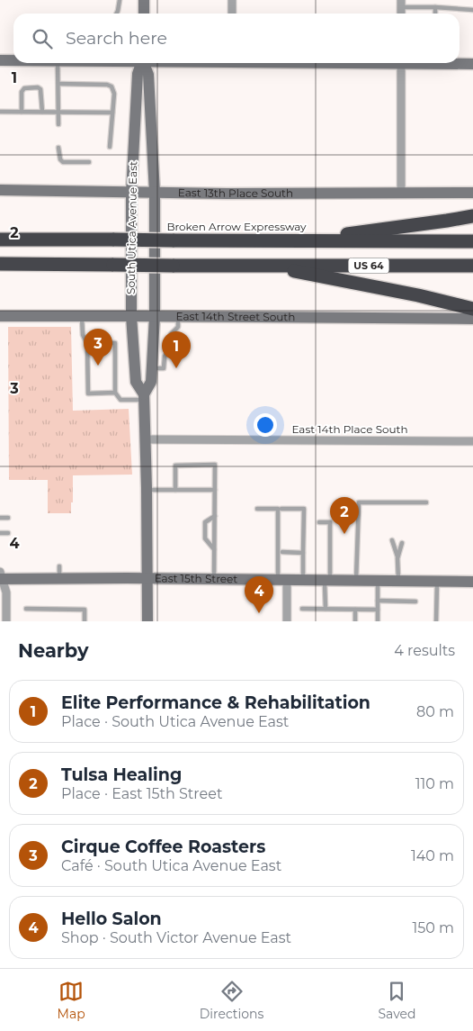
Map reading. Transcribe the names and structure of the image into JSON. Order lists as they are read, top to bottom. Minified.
{"streets":{"highway":["Broken Arrow Expressway","US 64"],"street":["East 13th Place South","South Utica Avenue East","East 14th Street South","East 14th Place South","East 15th Street"]},"crossings":[["East 13th Place South","South Utica Avenue East"],["South Utica Avenue East","East 14th Street South"],["South Utica Avenue East","East 14th Place South"],["South Utica Avenue East","East 15th Street"]],"page":{"search":"Search here","pins":["3","1","2","4"],"heading":["Nearby","4 results"],"list":[{"mark":"1","name":"Elite Performance & Rehabilitation","note":"Place · South Utica Avenue East","value":"80 m"},{"mark":"2","name":"Tulsa Healing","note":"Place · East 15th Street","value":"110 m"},{"mark":"3","name":"Cirque Coffee Roasters","note":"Café · South Utica Avenue East","value":"140 m"},{"mark":"4","name":"Hello Salon","note":"Shop · South Victor Avenue East","value":"150 m"}],"nav":["Map","Directions","Saved"]},"grid":{"rows":["1","2","3","4"]}}
